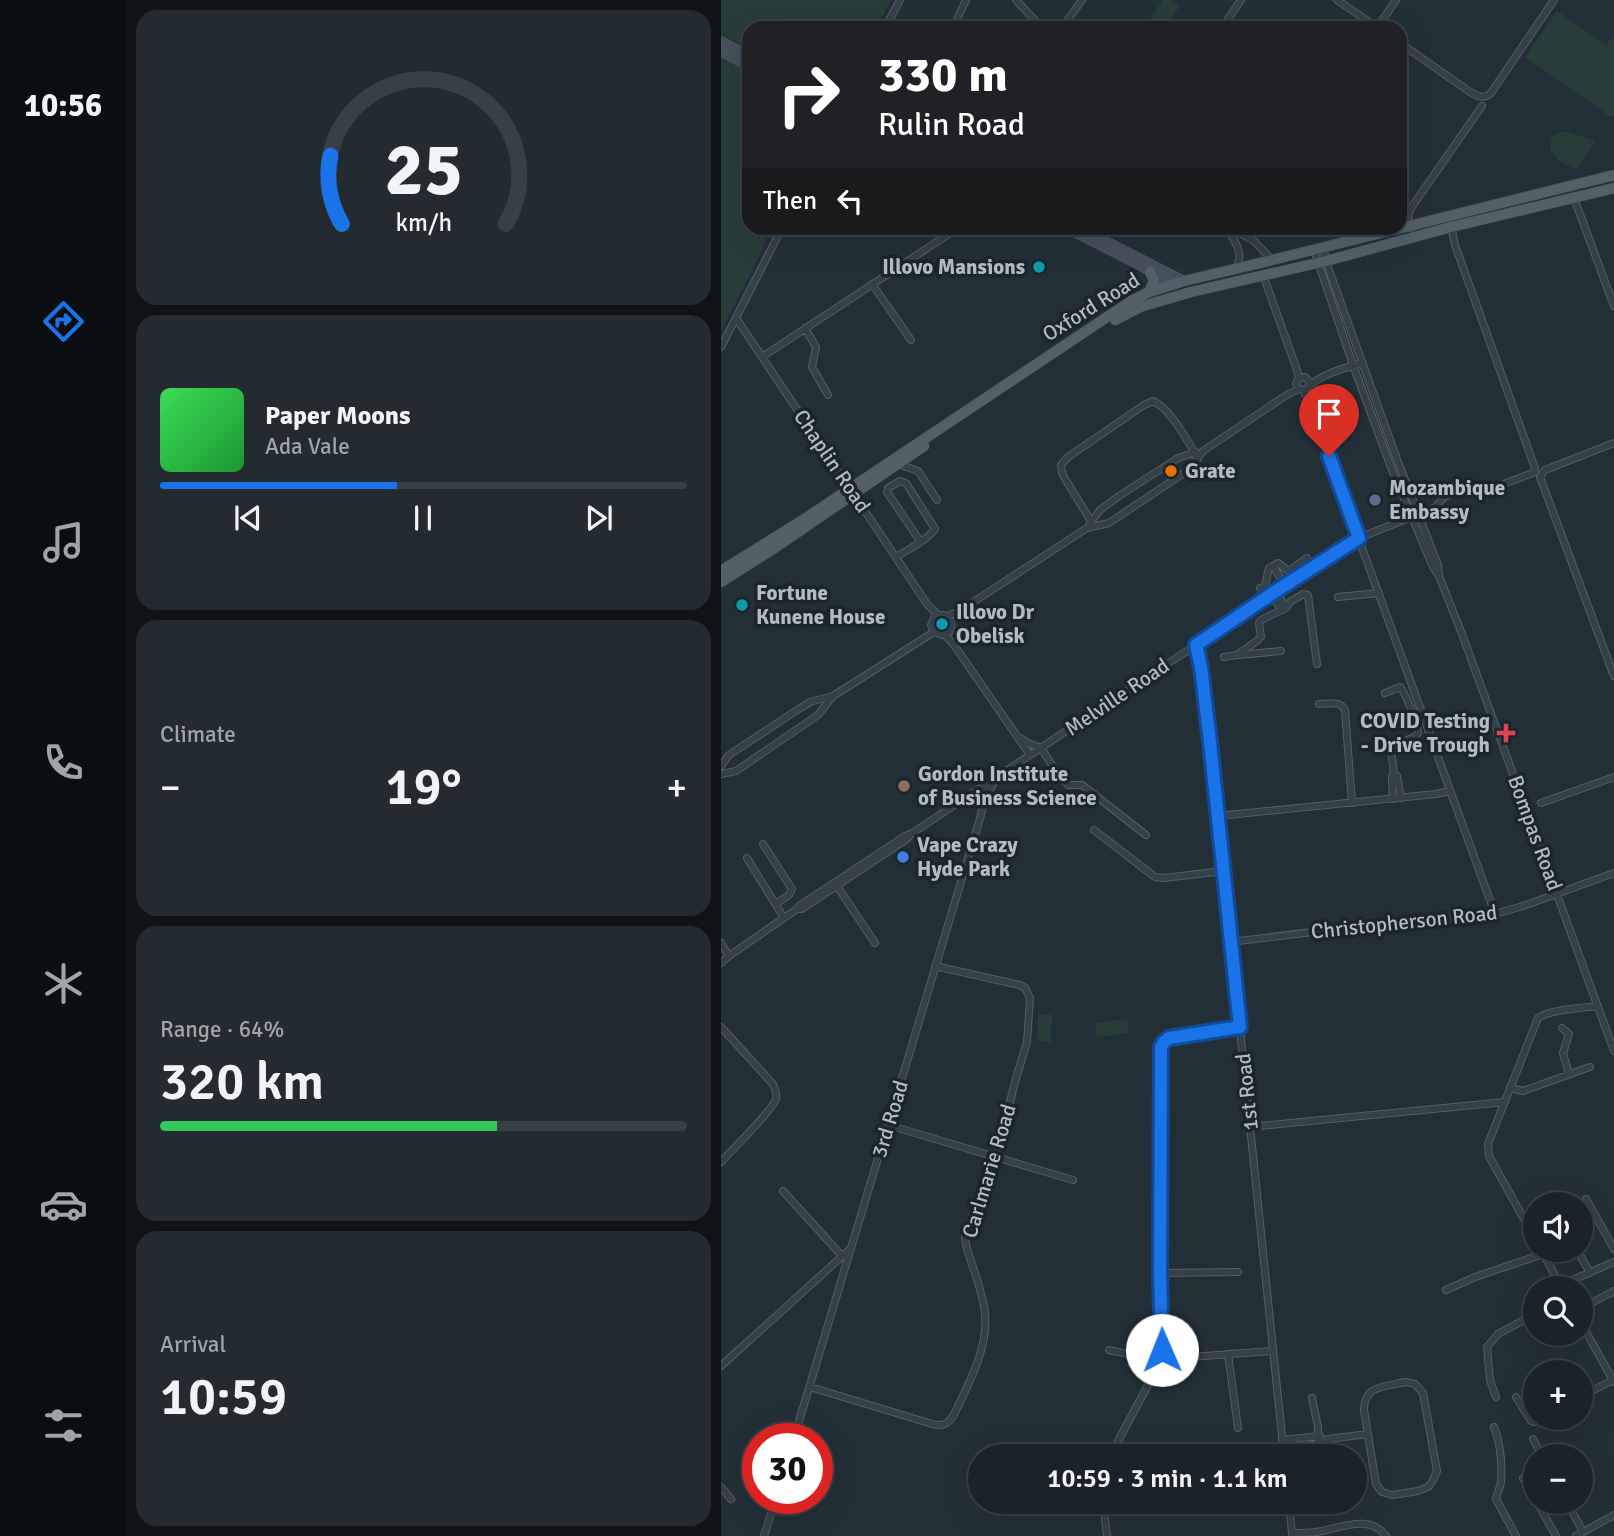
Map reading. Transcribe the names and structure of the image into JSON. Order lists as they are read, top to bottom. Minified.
{"streets":{"main road":["Oxford Road"],"street":["Chaplin Road","Melville Road","Bompas Road","Christopherson Road","1st Road","3rd Road","Carlmarie Road"]},"crossings":[["Oxford Road","Chaplin Road"],["Oxford Road","Bompas Road"],["Melville Road","Bompas Road"],["Melville Road","1st Road"],["Melville Road","3rd Road"],["Bompas Road","Christopherson Road"],["Christopherson Road","1st Road"],["3rd Road","Carlmarie Road"]],"places":{"other":["Illovo Mansions","Grate","Mozambique Embassy","Fortune Kunene House","Illovo Dr Obelisk","Gordon Institute of Business Science","Vape Crazy Hyde Park"],"health":["COVID Testing - Drive Trough"]},"page":{"tabs":"10:56","turn":["330 m","Rulin Road"],"then":"Then","song":["Paper Moons","Ada Vale"],"tile":["Climate",["Range · 64%","320 km"],["Arrival","10:59"]],"heat":["−","19°","+"],"map_buttons":["+","−"],"limit":"30","trip":"10:59 · 3 min · 1.1 km","gauge":["25","km/h"]}}
